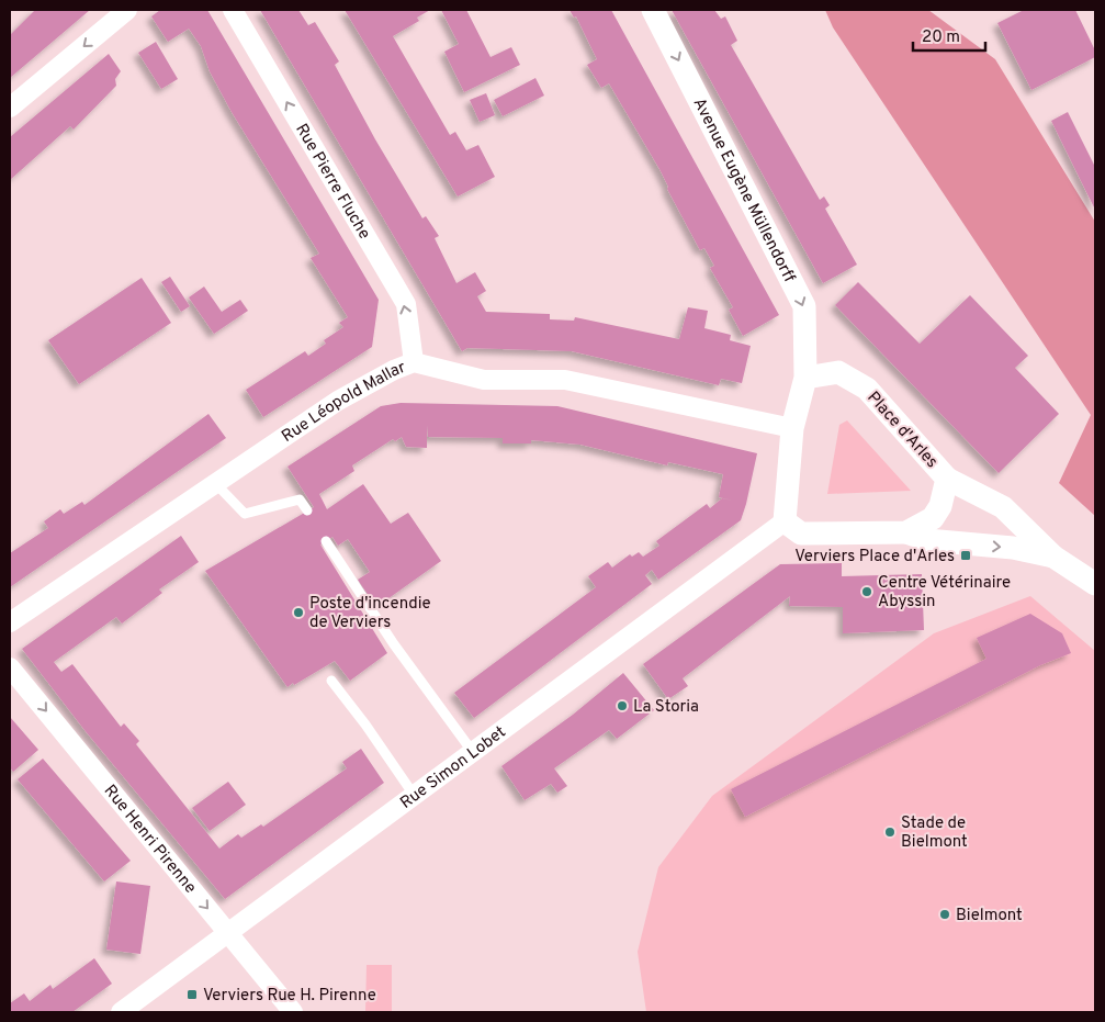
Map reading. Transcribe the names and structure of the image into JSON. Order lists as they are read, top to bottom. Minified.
{"streets":{"street":["Rue Pierre Fluche","Avenue Eugène Müllendorff","Rue Léopold Mallar","Place d'Arles","Rue Simon Lobet","Rue Henri Pirenne"]},"crossings":[["Rue Pierre Fluche","Rue Léopold Mallar"],["Avenue Eugène Müllendorff","Place d'Arles"],["Place d'Arles","Rue Simon Lobet"],["Rue Simon Lobet","Rue Henri Pirenne"]],"one_way":["Rue Pierre Fluche","Avenue Eugène Müllendorff","Rue Henri Pirenne"],"places":{"transit":["Verviers Place d'Arles","Verviers Rue H. Pirenne"],"other":["Centre Vétérinaire Abyssin","Poste d'incendie de Verviers","La Storia","Stade de Bielmont","Bielmont"]},"scale_bar":"20 m"}
